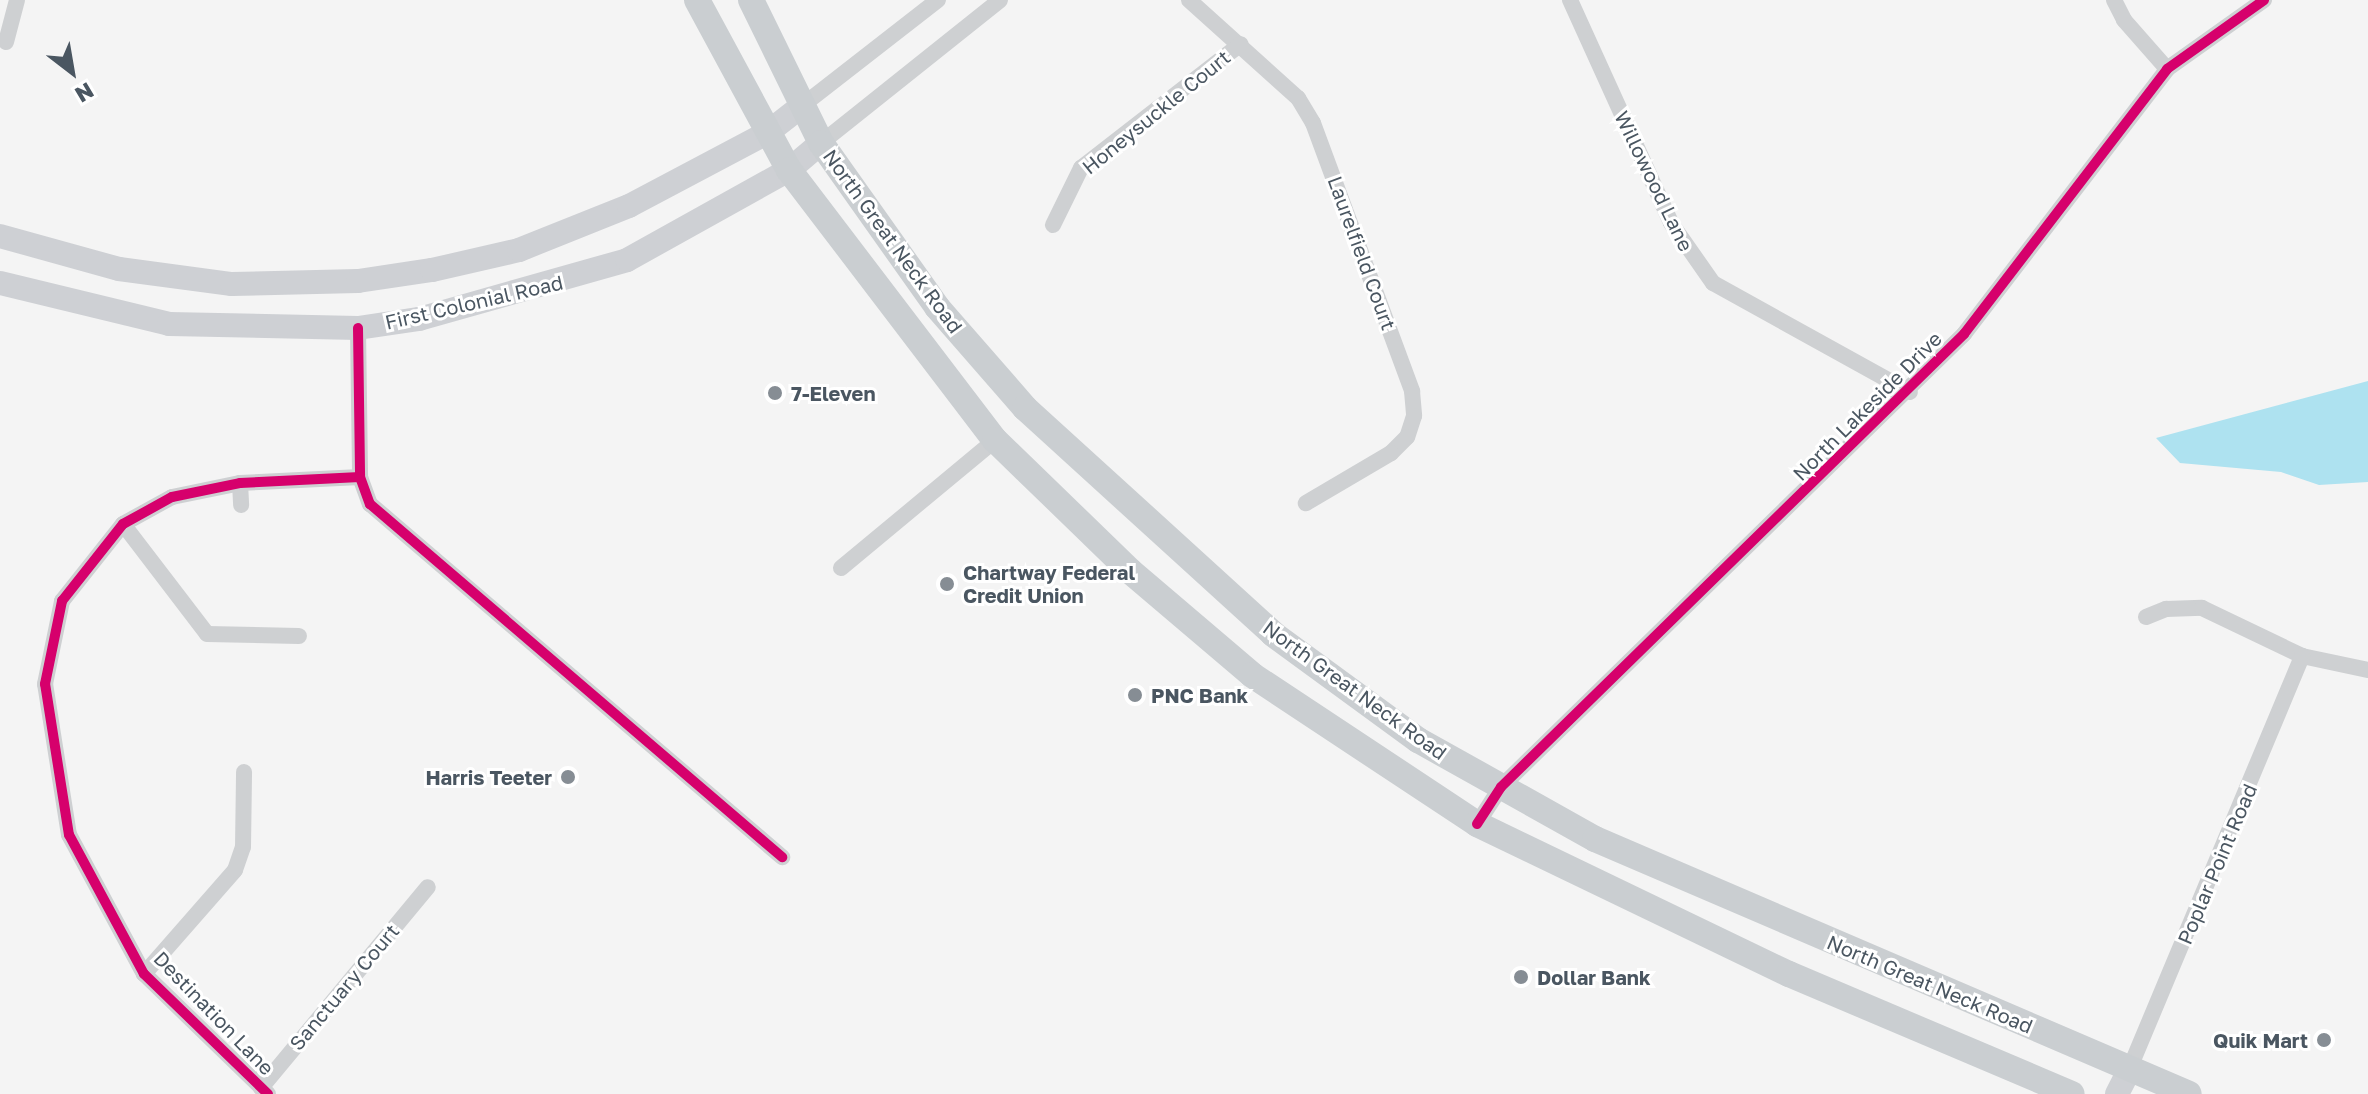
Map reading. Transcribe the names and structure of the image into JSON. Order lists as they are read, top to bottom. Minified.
{"streets":{"main road":["North Great Neck Road","First Colonial Road"],"street":["Honeysuckle Court","Willowood Lane","Laurelfield Court","North Lakeside Drive","Poplar Point Road","Sanctuary Court","Destination Lane"]},"crossings":[["Honeysuckle Court","Laurelfield Court"],["Willowood Lane","North Lakeside Drive"],["North Great Neck Road","First Colonial Road"],["North Great Neck Road","North Lakeside Drive"],["North Great Neck Road","Poplar Point Road"],["Sanctuary Court","Destination Lane"]],"places":["7-Eleven","Chartway Federal Credit Union","PNC Bank","Harris Teeter","Dollar Bank","Quik Mart"],"north":"bottom right"}
